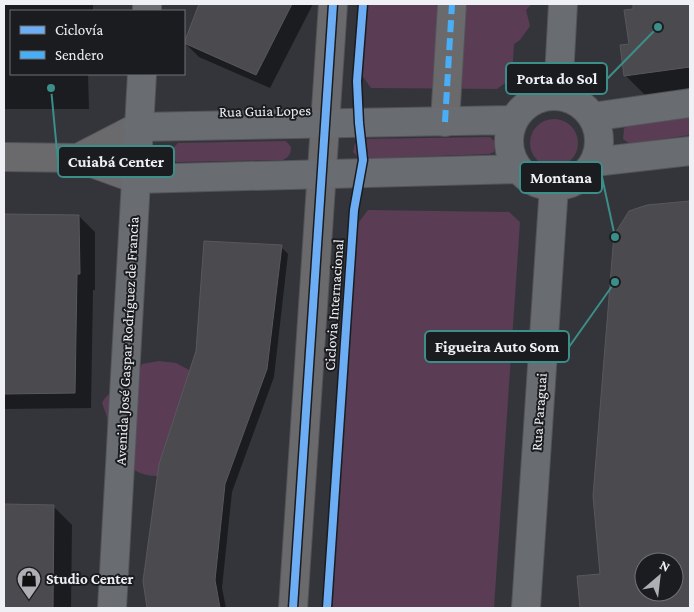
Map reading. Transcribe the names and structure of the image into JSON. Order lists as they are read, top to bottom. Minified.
{"streets":{"main road":["Rua Guia Lopes","Avenida José Gaspar Rodríguez de Francia","Rua Paraguai"],"cycle path":["Ciclovia Internacional"]},"crossings":[["Rua Guia Lopes","Avenida José Gaspar Rodríguez de Francia"],["Rua Guia Lopes","Rua Paraguai"]],"places":{"other":["Porta do Sol","Cuiabá Center","Montana","Figueira Auto Som"],"shop":["Studio Center"]},"legend":["Ciclovía","Sendero"],"north":"top right"}
